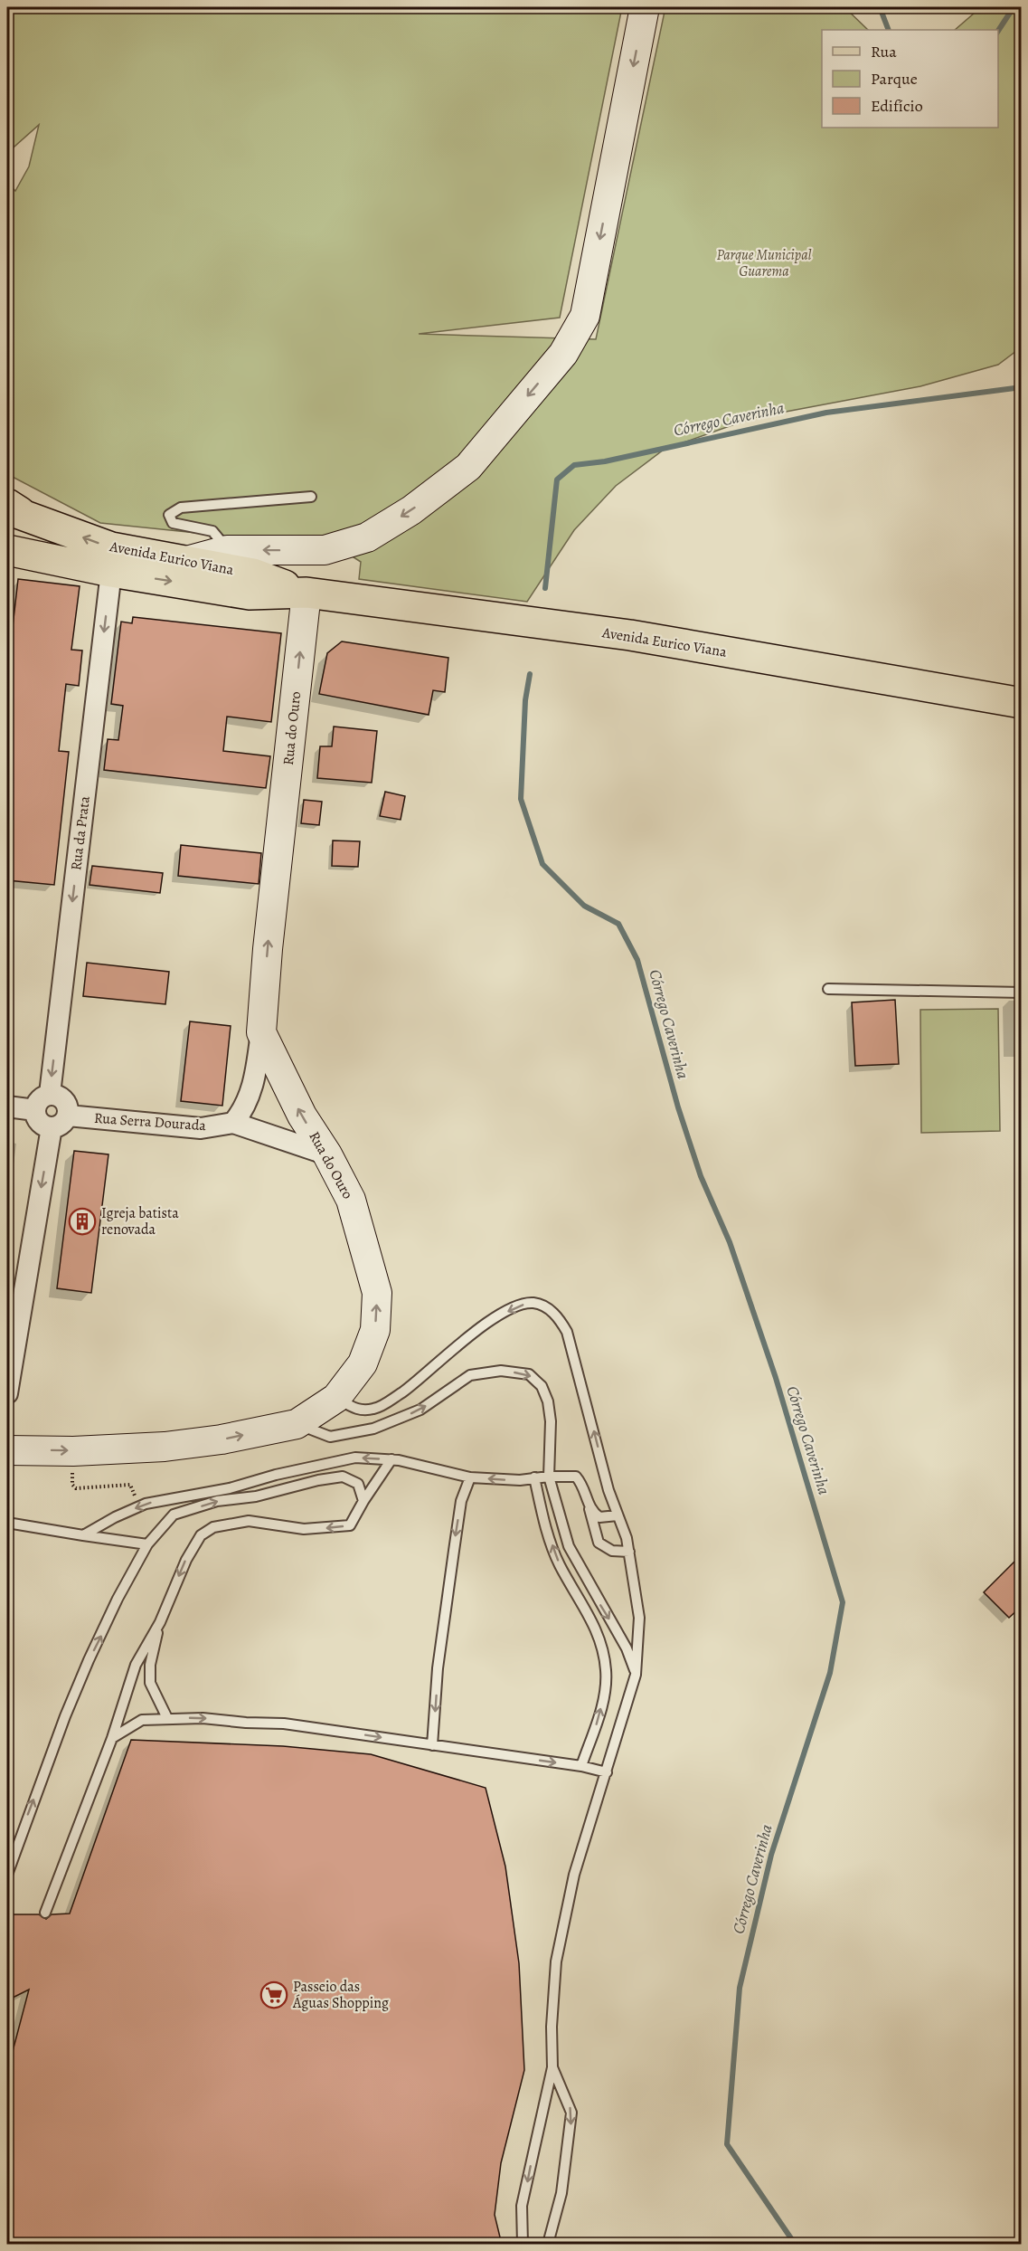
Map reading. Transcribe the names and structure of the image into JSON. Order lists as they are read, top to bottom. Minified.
{"streets":{"main road":["Avenida Eurico Viana"],"street":["Rua do Ouro","Rua da Prata","Rua Serra Dourada"]},"crossings":[["Avenida Eurico Viana","Rua do Ouro"],["Avenida Eurico Viana","Rua da Prata"],["Rua da Prata","Rua Serra Dourada"]],"one_way":["Rua da Prata"],"water":["Córrego Caverinha"],"parks":["Parque Municipal Guarema"],"places":{"building":["Igreja batista renovada"],"supermarket":["Passeio das Águas Shopping"]},"legend":["Rua","Parque","Edifício"]}
